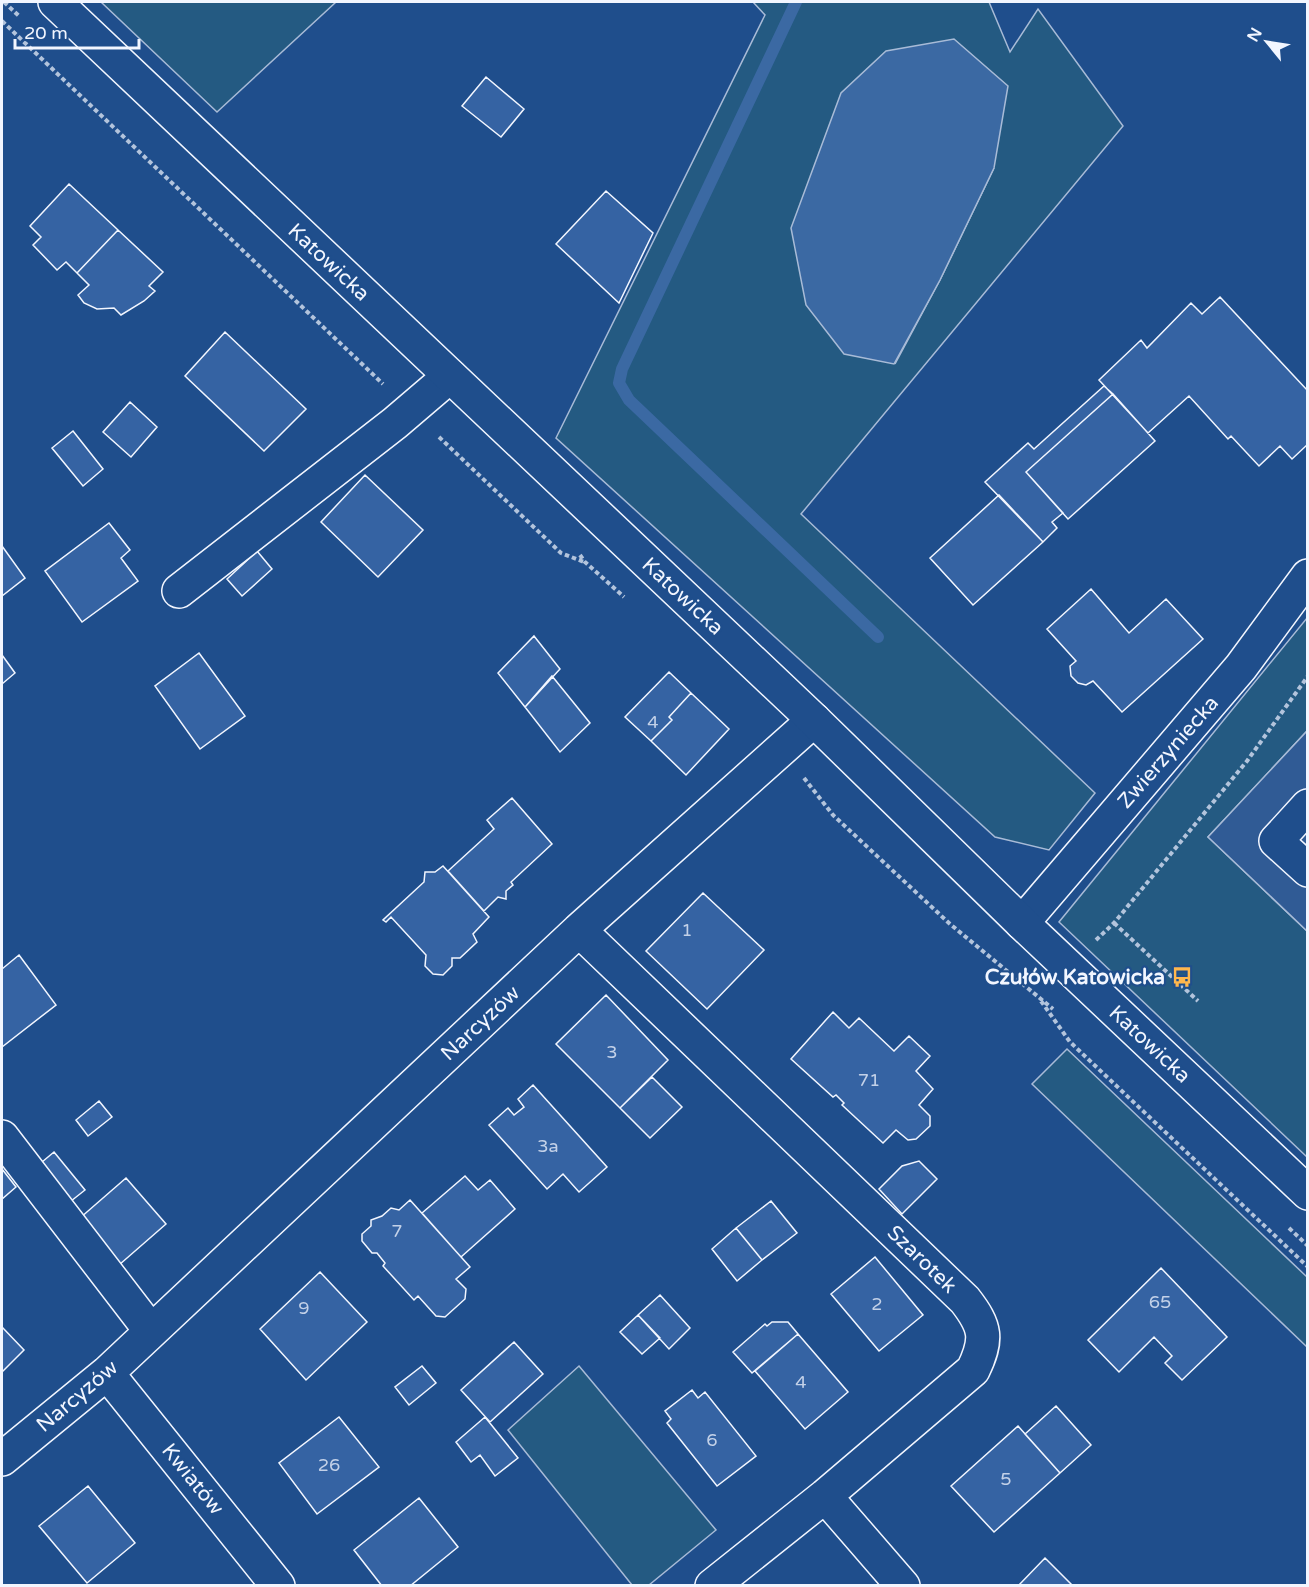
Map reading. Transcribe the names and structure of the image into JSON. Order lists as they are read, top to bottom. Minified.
{"streets":{"street":["Katowicka","Zwierzyniecka","Narcyzów","Szarotek","Kwiatów"]},"crossings":[["Katowicka","Zwierzyniecka"],["Katowicka","Narcyzów"],["Narcyzów","Szarotek"],["Narcyzów","Kwiatów"]],"places":{"bus stop":["Czułów Katowicka"]},"house_numbers":["4","1","3","71","3a","7","65","2","9","4","6","26","5"],"scale_bar":"20 m","north":"top left"}
